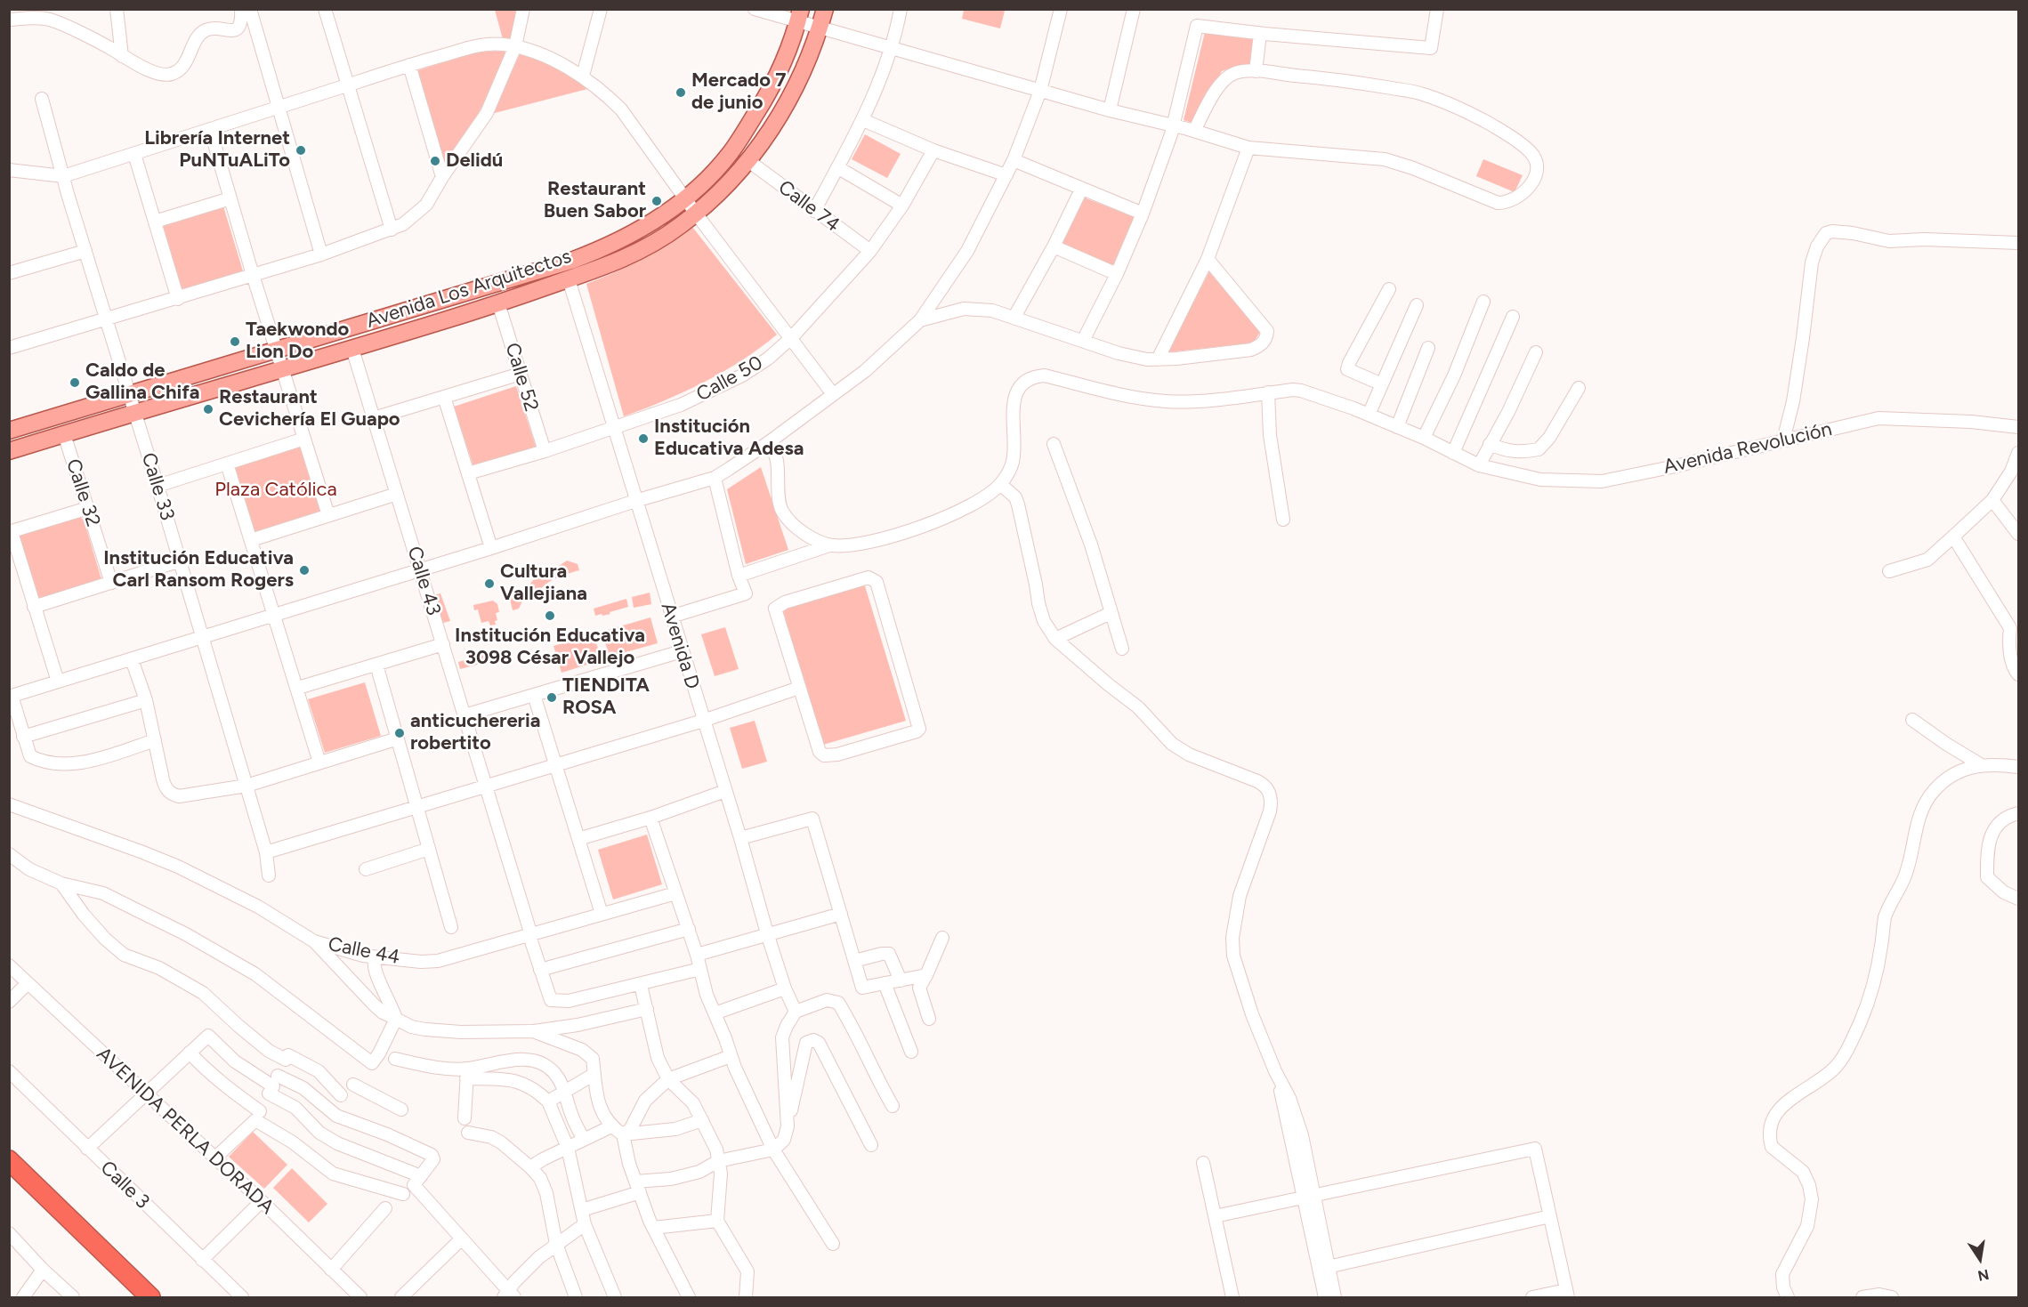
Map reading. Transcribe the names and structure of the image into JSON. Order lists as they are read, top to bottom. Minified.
{"streets":{"main road":["Avenida Los Arquitectos"],"street":["Calle 74","Calle 52","Calle 50","Avenida Revolución","Calle 33","Calle 32","Calle 43","Avenida D","Calle 44","AVENIDA PERLA DORADA","Calle 3"]},"crossings":[["Calle 74","Avenida Los Arquitectos"],["Calle 74","Calle 50"],["Avenida Los Arquitectos","Calle 52"],["Avenida Los Arquitectos","Calle 33"],["Avenida Los Arquitectos","Calle 32"],["Avenida Los Arquitectos","Calle 43"],["Avenida Los Arquitectos","Avenida D"],["Calle 52","Calle 50"],["Calle 50","Avenida D"],["Calle 43","Calle 44"]],"parks":["Plaza Católica"],"places":["Mercado 7 de junio","Librería Internet PuNTuALiTo","Delidú","Restaurant Buen Sabor","Taekwondo Lion Do","Caldo de Gallina Chifa","Restaurant Cevichería El Guapo","Institución Educativa Adesa","Institución Educativa Carl Ransom Rogers","Cultura Vallejiana","Institución Educativa 3098 César Vallejo","TIENDITA ROSA","anticuchereria robertito"],"north":"bottom"}
